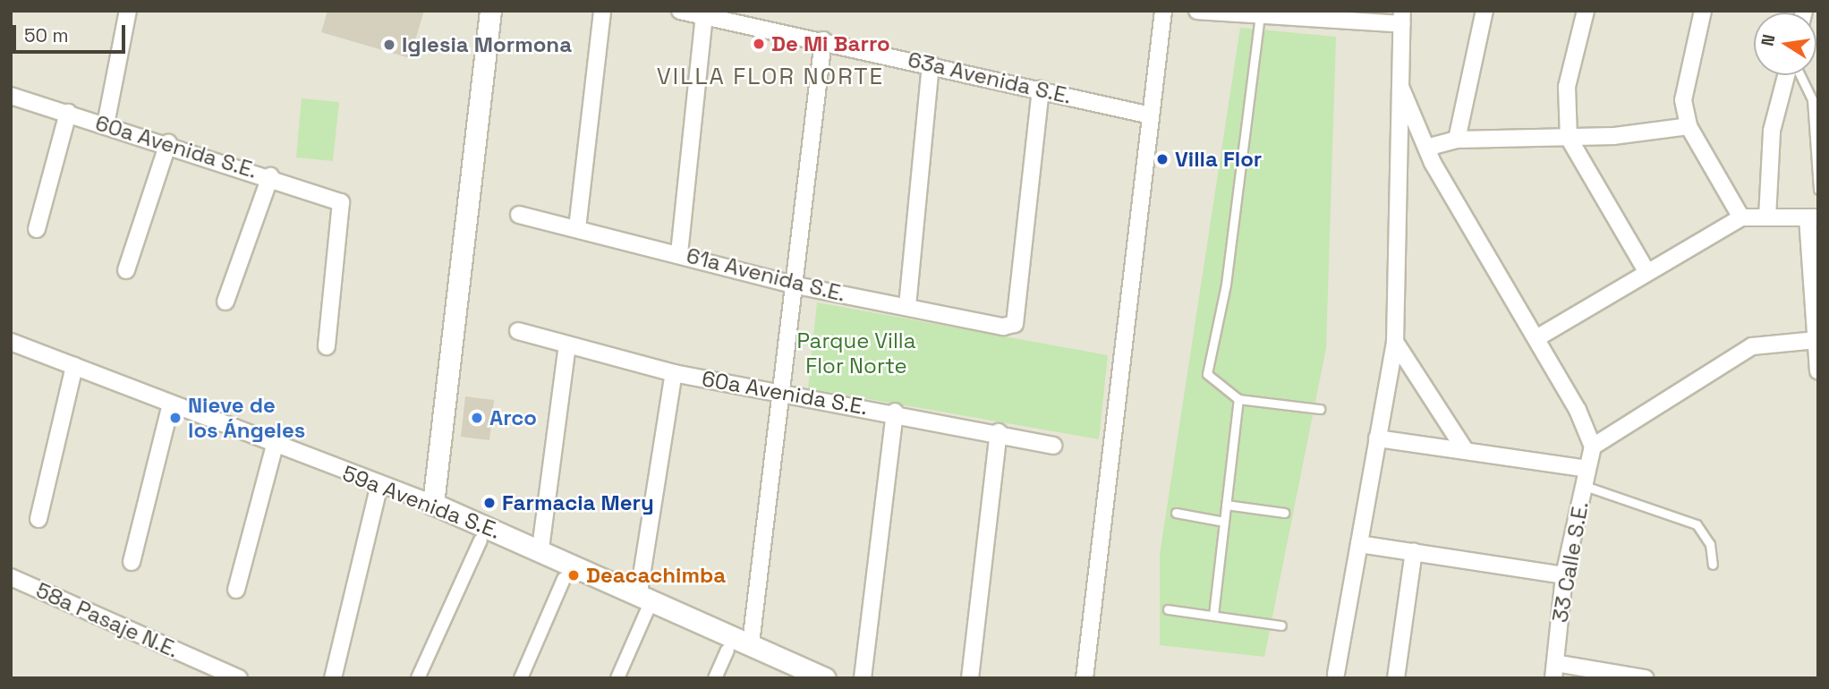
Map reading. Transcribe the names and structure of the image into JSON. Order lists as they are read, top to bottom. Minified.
{"streets":{"street":["63a Avenida S.E.","60a Avenida S.E.","61a Avenida S.E.","59a Avenida S.E.","33 Calle S.E.","58a Pasaje N.E."]},"crossings":[["63a Avenida S.E.","61a Avenida S.E."]],"districts":["VILLA FLOR NORTE"],"parks":["Parque Villa Flor Norte"],"places":["De Mi Barro","Iglesia Mormona","Villa Flor","Nieve de los Ángeles","Arco","Farmacia Mery","Deacachimba"],"scale_bar":"50 m","north":"left"}
